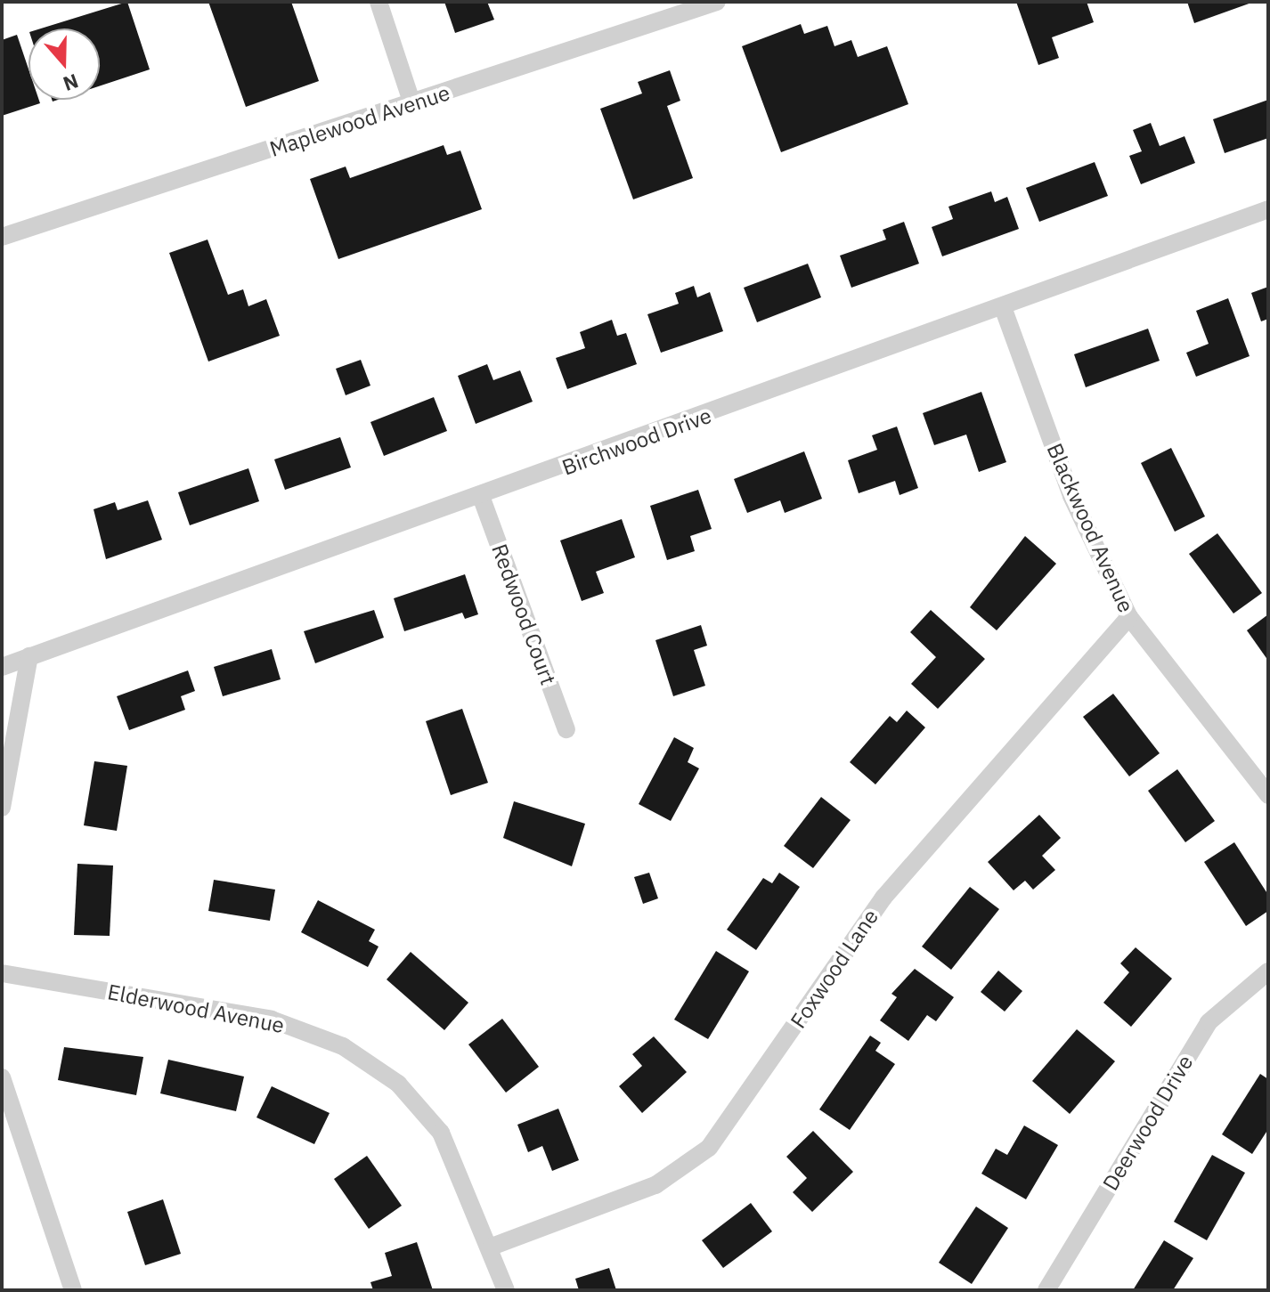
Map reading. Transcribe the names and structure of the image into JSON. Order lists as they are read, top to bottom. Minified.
{"streets":{"street":["Maplewood Avenue","Birchwood Drive","Blackwood Avenue","Redwood Court","Foxwood Lane","Elderwood Avenue","Deerwood Drive"]},"crossings":[["Birchwood Drive","Blackwood Avenue"],["Birchwood Drive","Redwood Court"],["Blackwood Avenue","Foxwood Lane"],["Foxwood Lane","Elderwood Avenue"]],"north":"bottom"}
